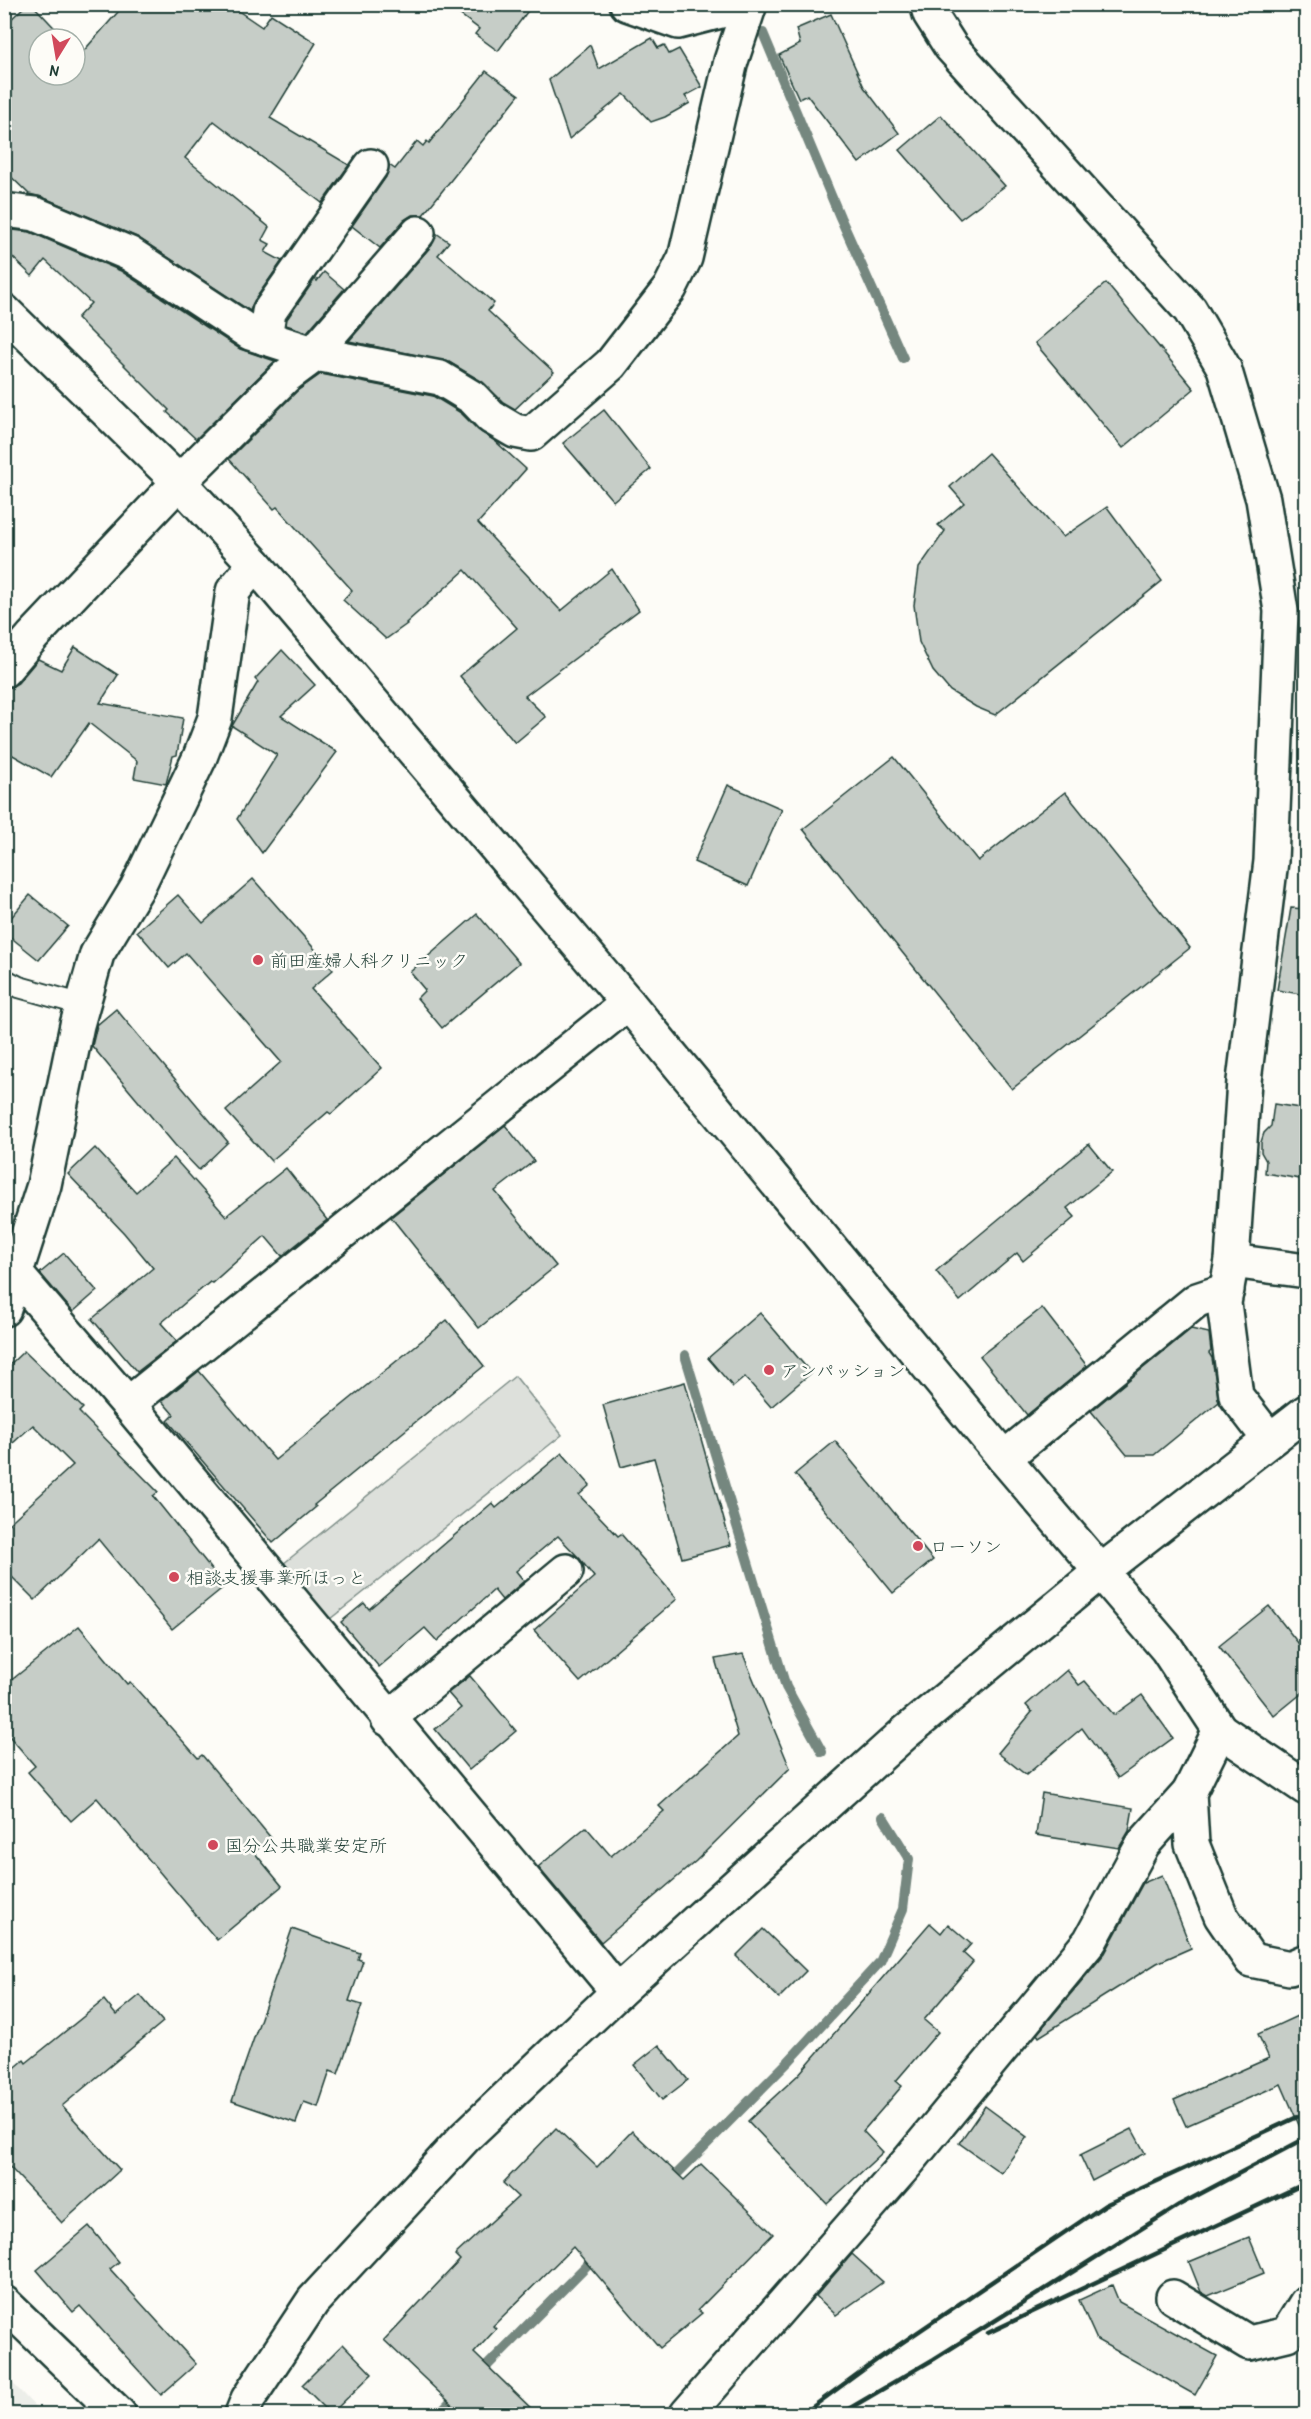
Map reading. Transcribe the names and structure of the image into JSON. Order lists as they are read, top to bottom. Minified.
{"places":["前田産婦人科クリニック","アンパッション","ローソン","相談支援事業所ほっと","国分公共職業安定所"],"north":"bottom"}
